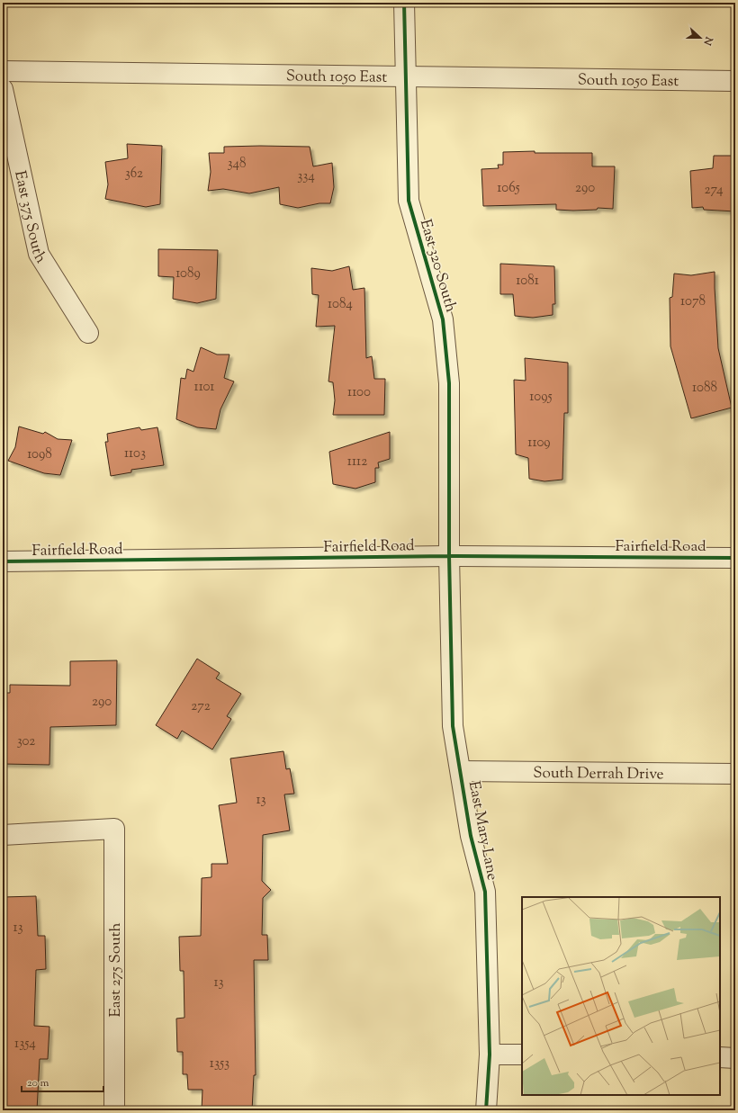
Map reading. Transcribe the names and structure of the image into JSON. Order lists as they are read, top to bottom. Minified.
{"streets":{"street":["South 1050 East","East 375 South","East 320 South","Fairfield Road","South Derrah Drive","East Mary Lane","East 275 South"]},"crossings":[["South 1050 East","East 320 South"],["East 320 South","Fairfield Road"],["East 320 South","East Mary Lane"],["Fairfield Road","East Mary Lane"],["South Derrah Drive","East Mary Lane"]],"house_numbers":["348","362","334","1065","290","274","1089","1081","1078","1084","1101","1088","1100","1095","1109","1103","1098","1112","290","272","302","13","13","13","1354","1353"],"scale_bar":"20 m","north":"right"}
